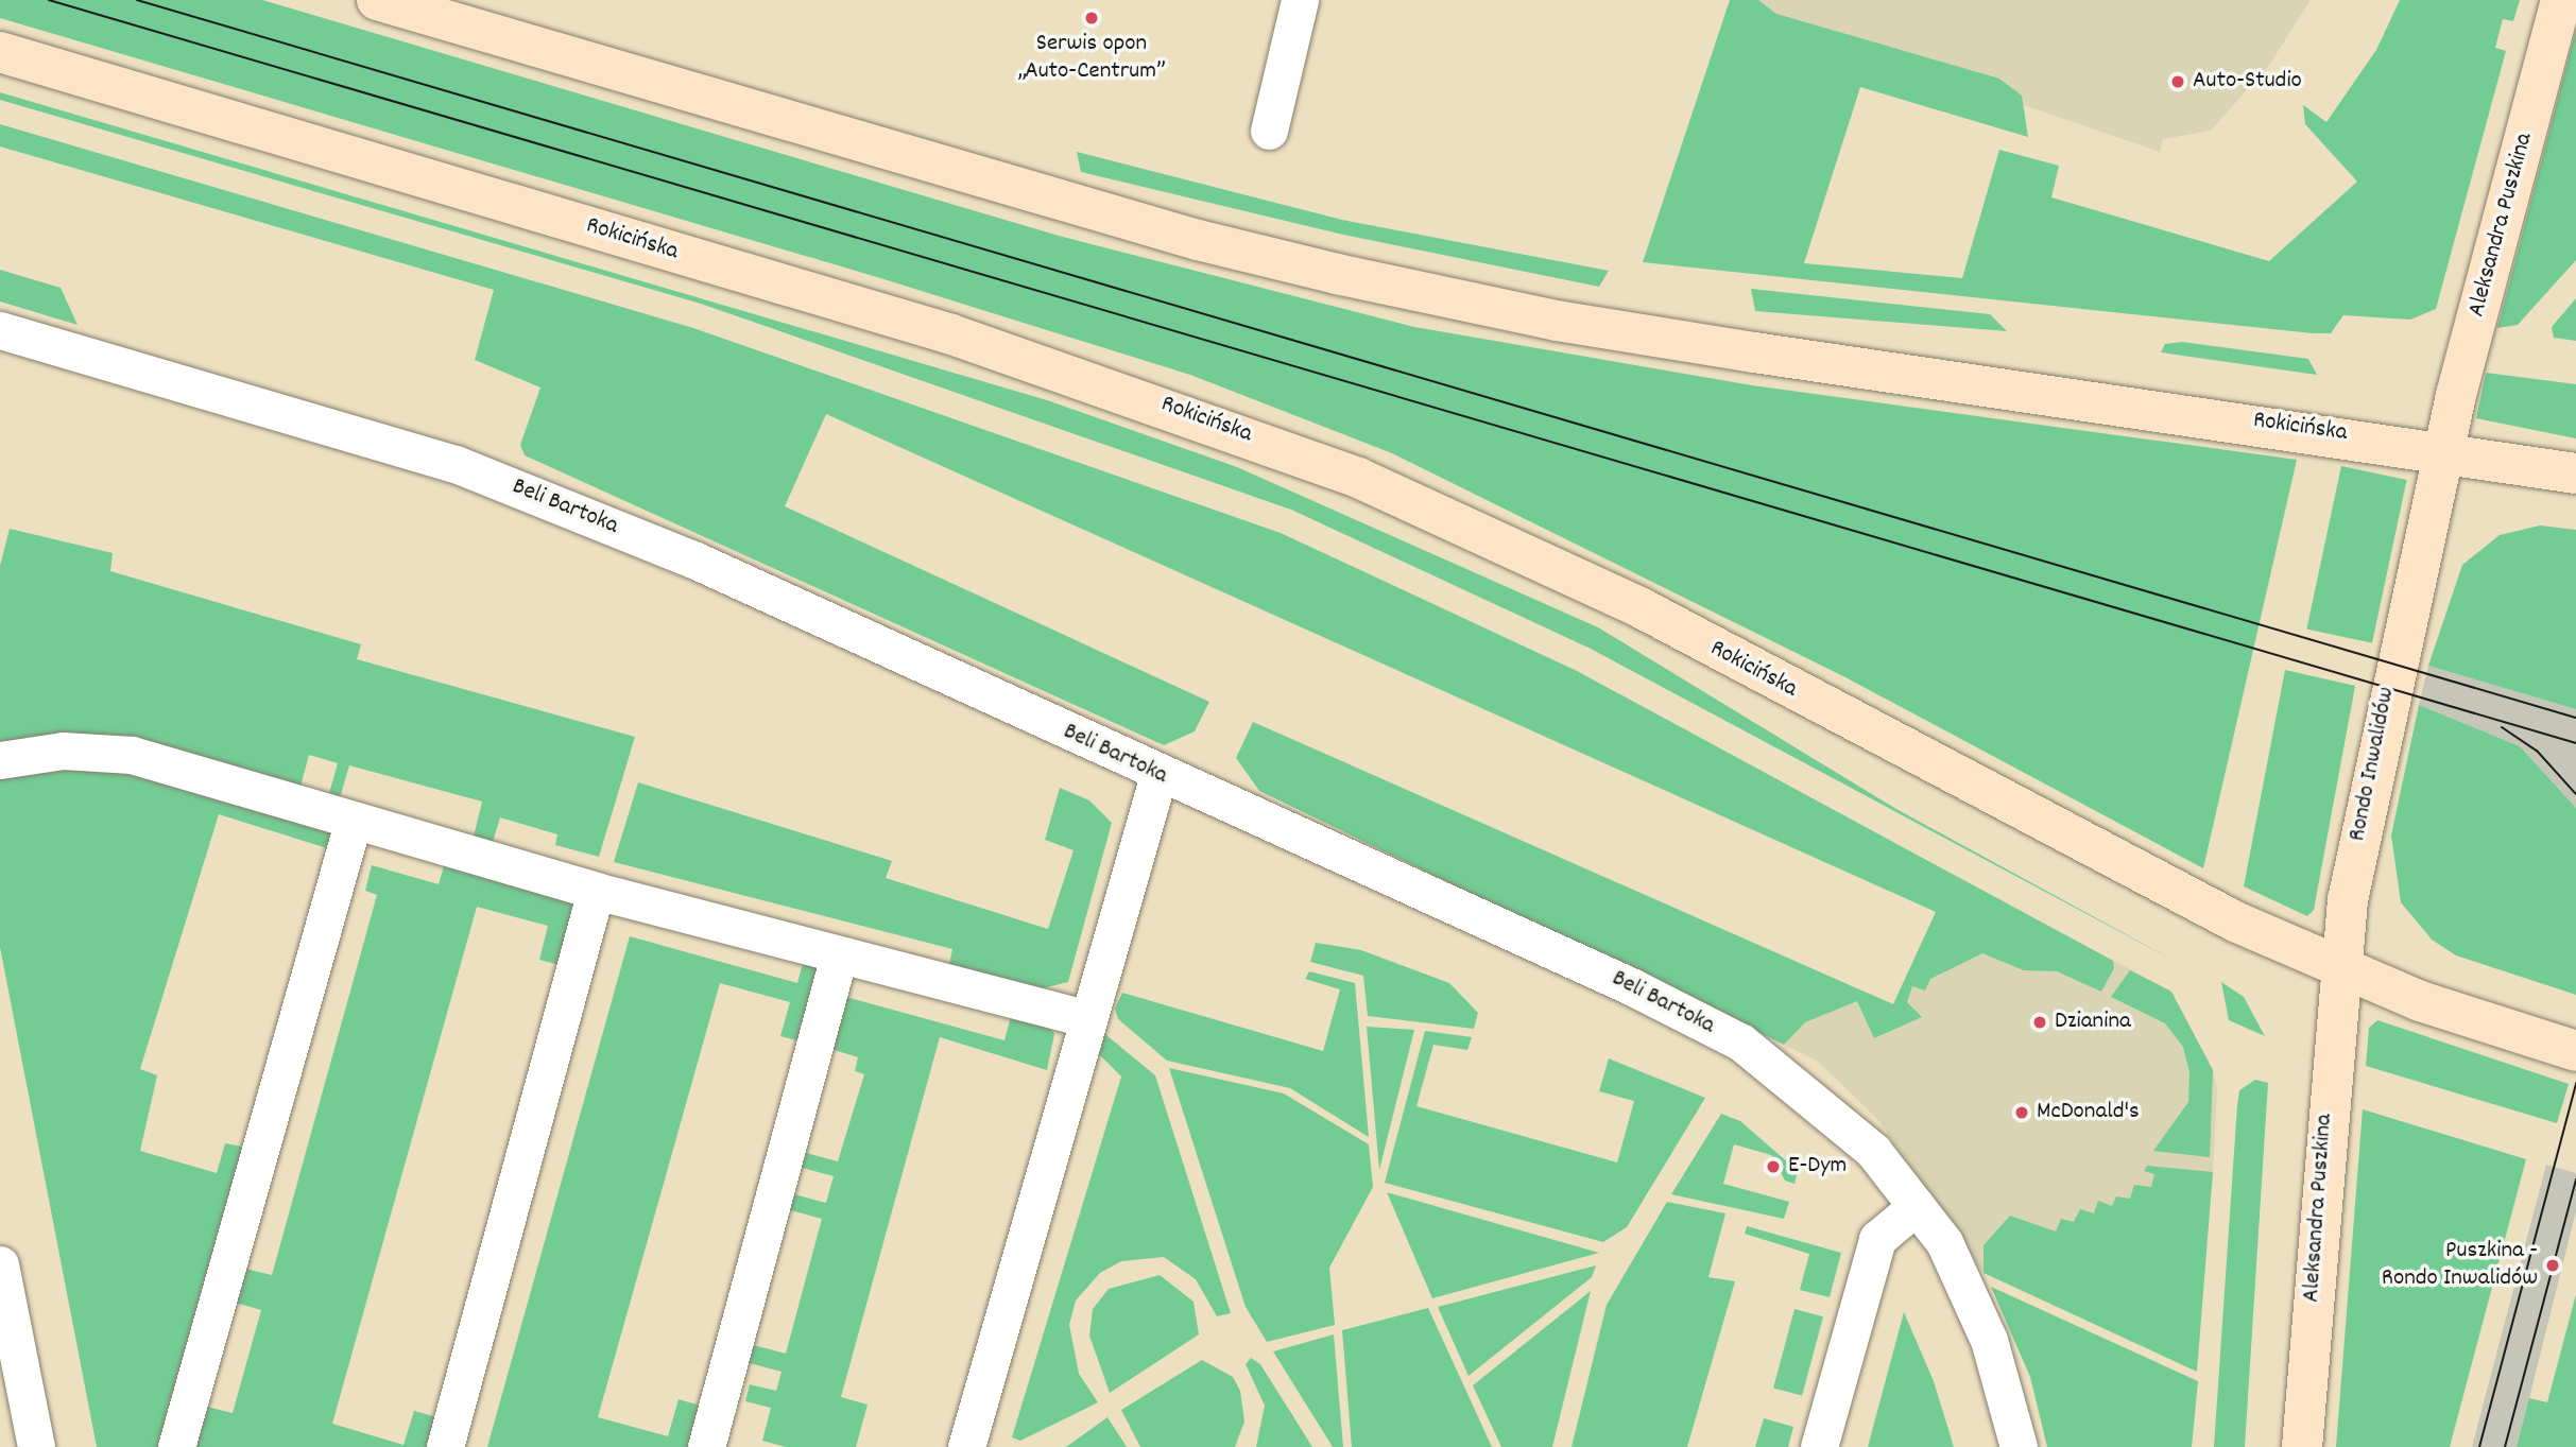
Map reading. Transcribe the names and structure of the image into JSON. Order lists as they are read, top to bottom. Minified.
{"streets":{"main road":["Aleksandra Puszkina","Rokicińska","Rondo Inwalidów"],"street":["Beli Bartoka"]},"crossings":[["Aleksandra Puszkina","Rokicińska"],["Aleksandra Puszkina","Rondo Inwalidów"],["Rokicińska","Rondo Inwalidów"]],"places":["Serwis opon „Auto-Centrum”","Auto-Studio","Dzianina","McDonald's","E-Dym","Puszkina - Rondo Inwalidów"]}
